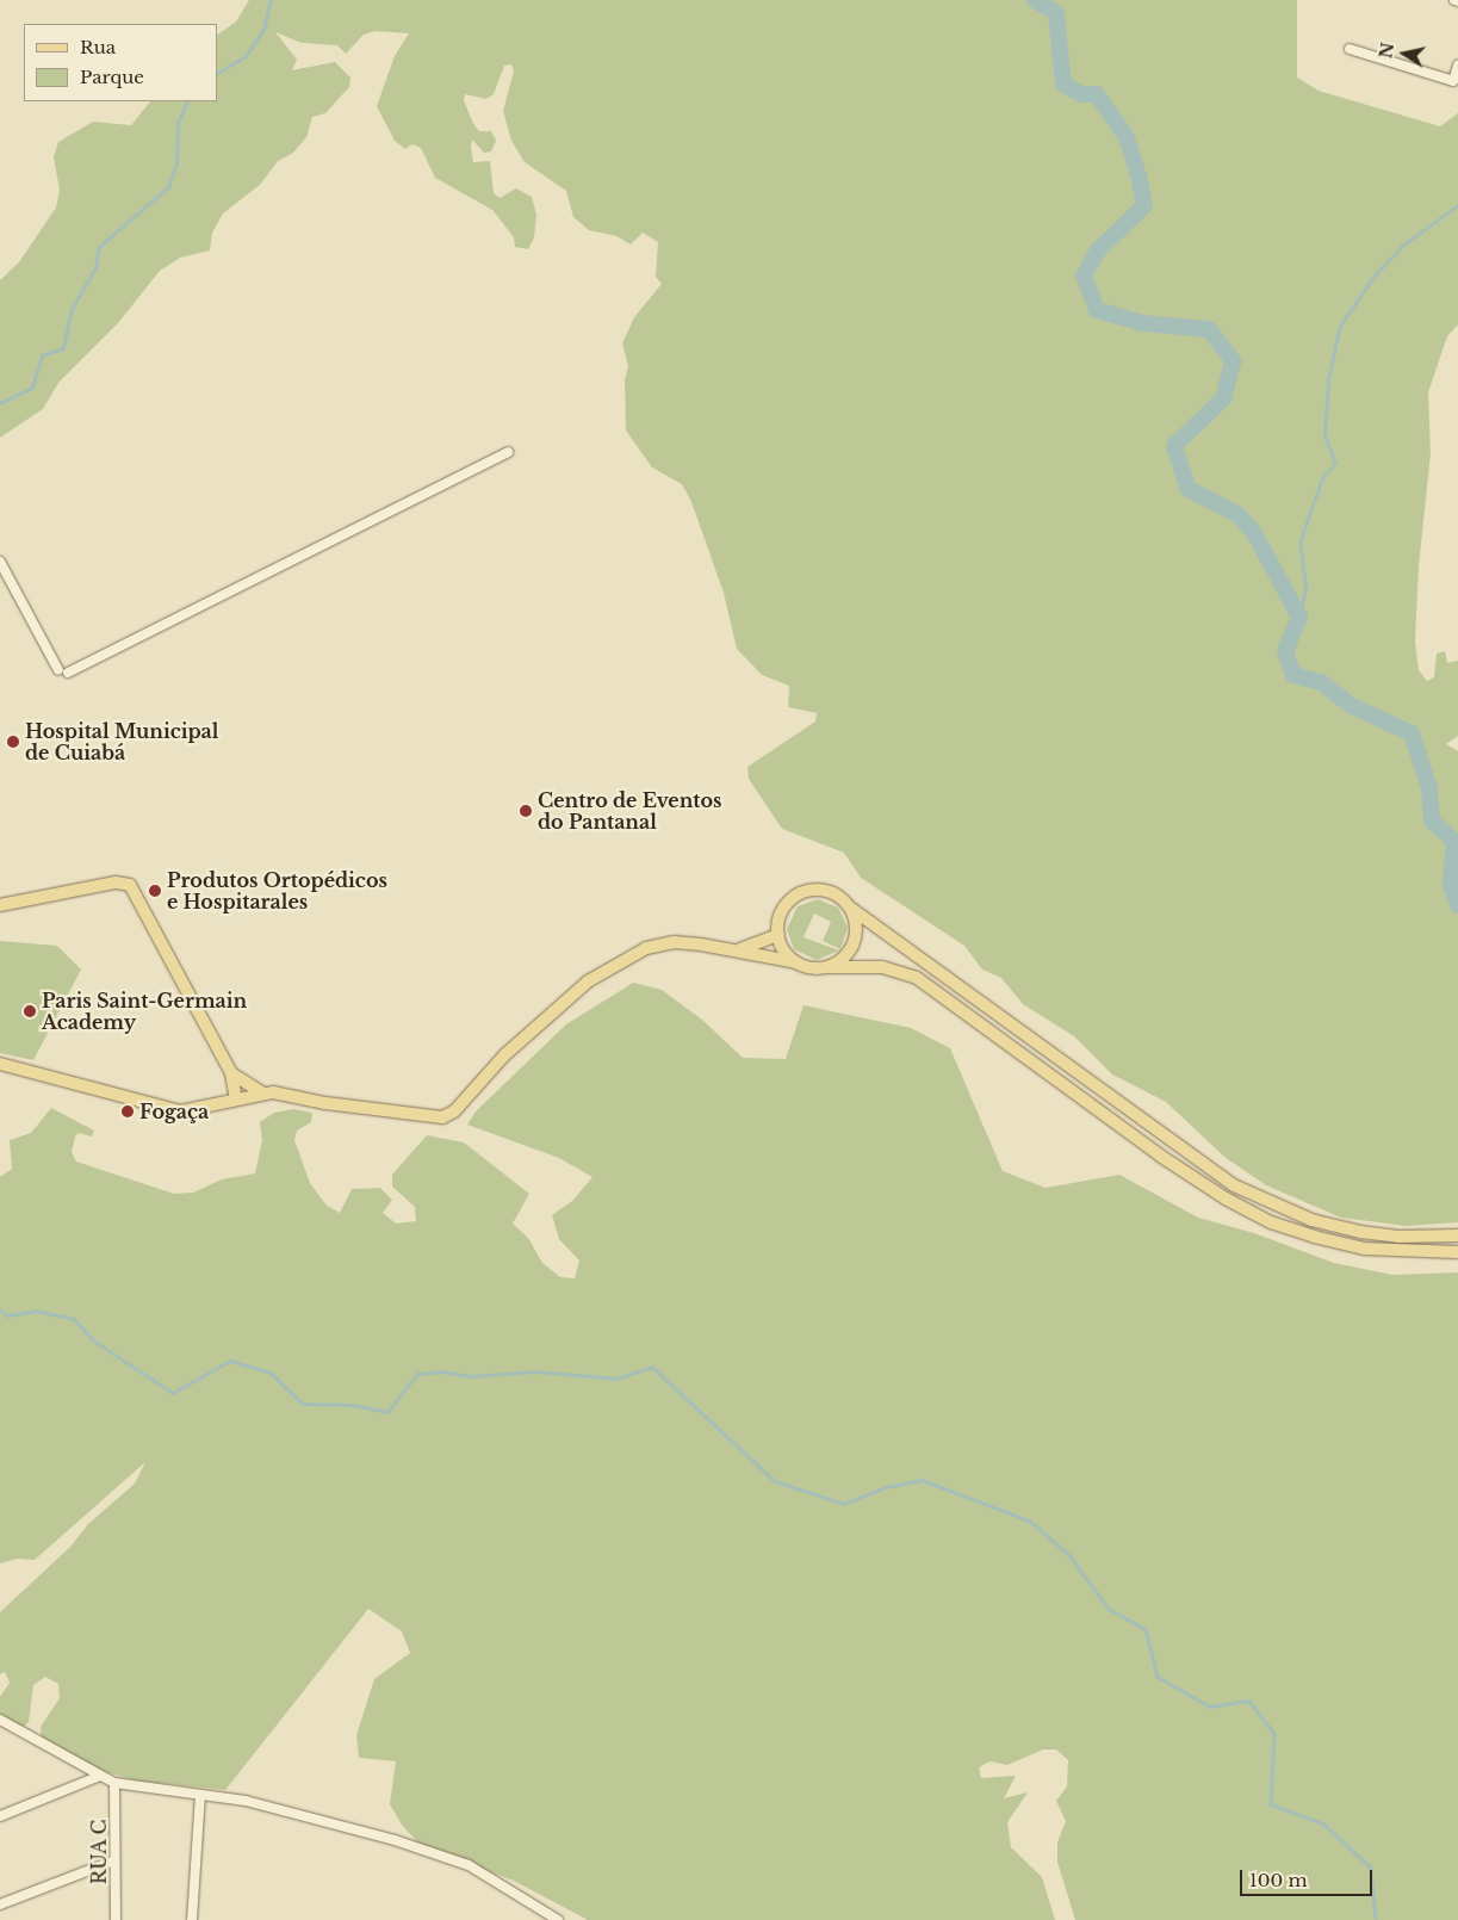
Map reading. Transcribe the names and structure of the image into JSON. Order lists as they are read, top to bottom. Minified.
{"streets":{"street":["RUA C"]},"places":["Hospital Municipal de Cuiabá","Centro de Eventos do Pantanal","Produtos Ortopédicos e Hospitarales","Paris Saint-Germain Academy","Fogaça"],"legend":["Rua","Parque"],"scale_bar":"100 m","north":"left"}
